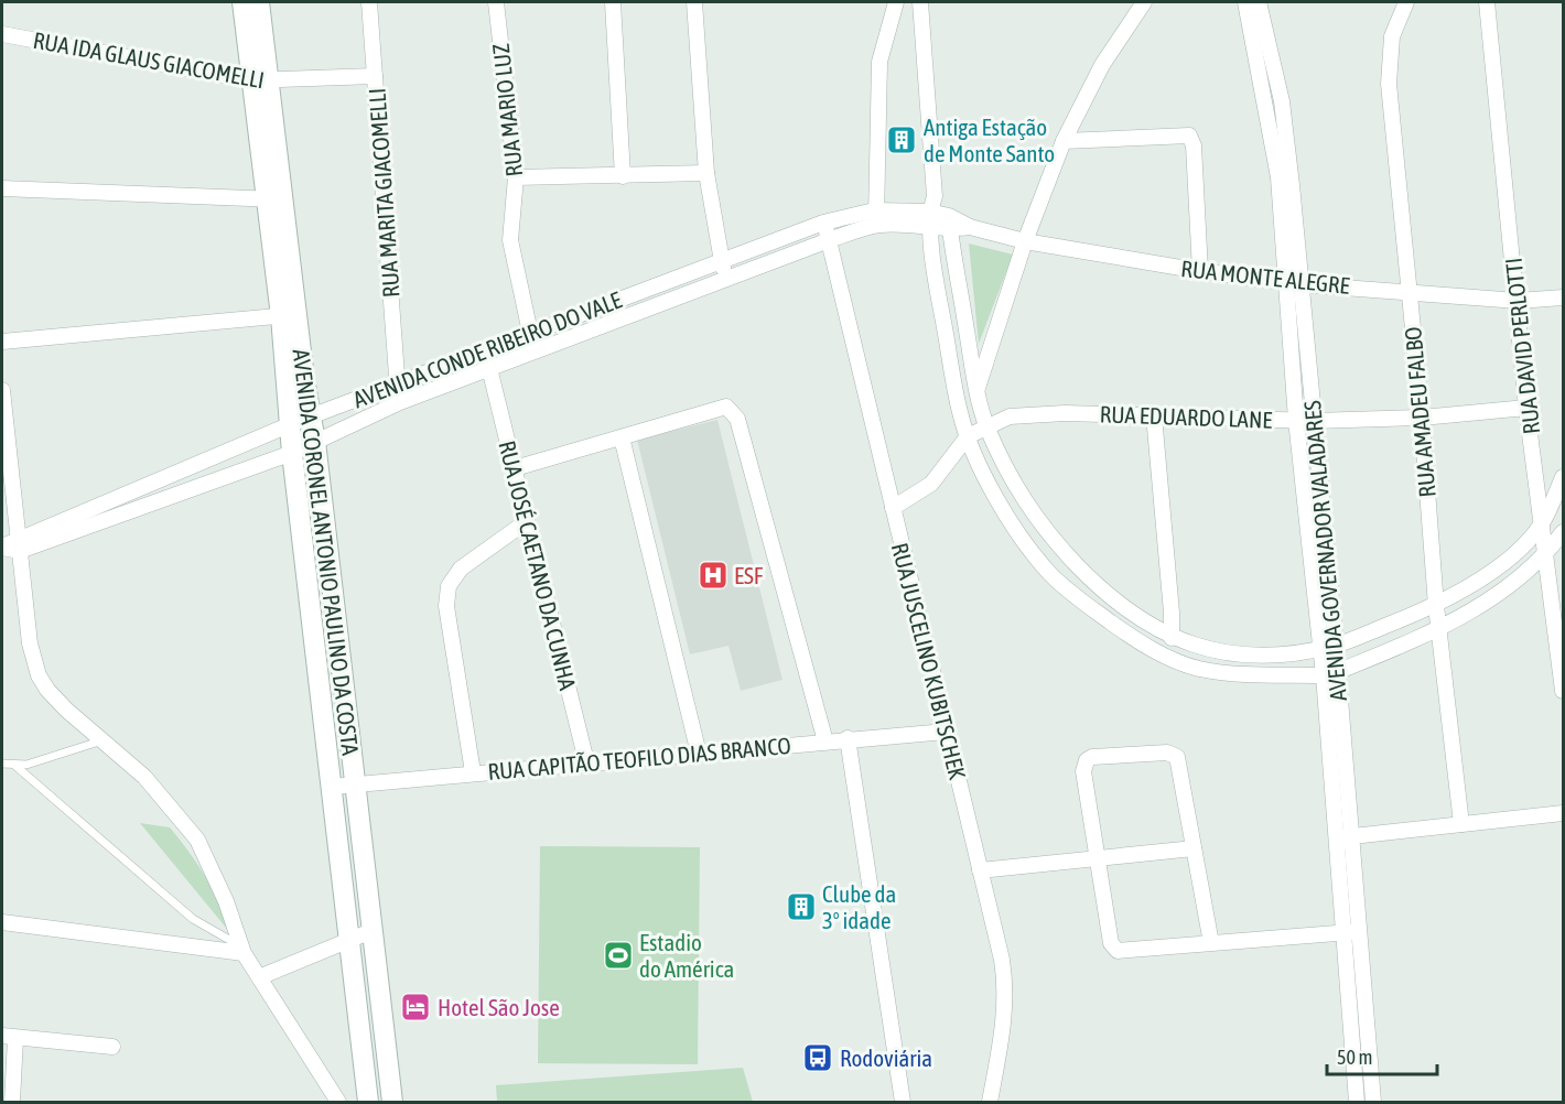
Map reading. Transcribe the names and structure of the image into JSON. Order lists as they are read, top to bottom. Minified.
{"streets":{"street":["RUA IDA GLAUS GIACOMELLI","RUA MARIO LUZ","RUA MARITA GIACOMELLI","RUA MONTE ALEGRE","RUA DAVID PERLOTTI","AVENIDA CONDE RIBEIRO DO VALE","RUA AMADEU FALBO","RUA EDUARDO LANE","AVENIDA GOVERNADOR VALADARES","AVENIDA CORONEL ANTONIO PAULINO DA COSTA","RUA JOSÉ CAETANO DA CUNHA","RUA JUSCELINO KUBITSCHEK","RUA CAPITÃO TEOFILO DIAS BRANCO"]},"crossings":[["RUA IDA GLAUS GIACOMELLI","RUA MARITA GIACOMELLI"],["RUA IDA GLAUS GIACOMELLI","AVENIDA CORONEL ANTONIO PAULINO DA COSTA"],["RUA MARIO LUZ","AVENIDA CONDE RIBEIRO DO VALE"],["RUA MARITA GIACOMELLI","AVENIDA CONDE RIBEIRO DO VALE"],["RUA MONTE ALEGRE","RUA DAVID PERLOTTI"],["RUA MONTE ALEGRE","AVENIDA CONDE RIBEIRO DO VALE"],["RUA MONTE ALEGRE","RUA AMADEU FALBO"],["RUA MONTE ALEGRE","AVENIDA GOVERNADOR VALADARES"],["RUA DAVID PERLOTTI","RUA EDUARDO LANE"],["AVENIDA CONDE RIBEIRO DO VALE","AVENIDA CORONEL ANTONIO PAULINO DA COSTA"],["AVENIDA CONDE RIBEIRO DO VALE","RUA JOSÉ CAETANO DA CUNHA"],["AVENIDA CONDE RIBEIRO DO VALE","RUA JUSCELINO KUBITSCHEK"],["RUA AMADEU FALBO","RUA EDUARDO LANE"],["RUA EDUARDO LANE","AVENIDA GOVERNADOR VALADARES"],["AVENIDA CORONEL ANTONIO PAULINO DA COSTA","RUA CAPITÃO TEOFILO DIAS BRANCO"],["RUA JOSÉ CAETANO DA CUNHA","RUA CAPITÃO TEOFILO DIAS BRANCO"],["RUA JUSCELINO KUBITSCHEK","RUA CAPITÃO TEOFILO DIAS BRANCO"]],"places":{"building":["Antiga Estação de Monte Santo","Clube da 3º idade"],"hospital":["ESF"],"sports":["Estadio do América"],"hotel":["Hotel São Jose"],"bus stop":["Rodoviária"]},"scale_bar":"50 m"}
